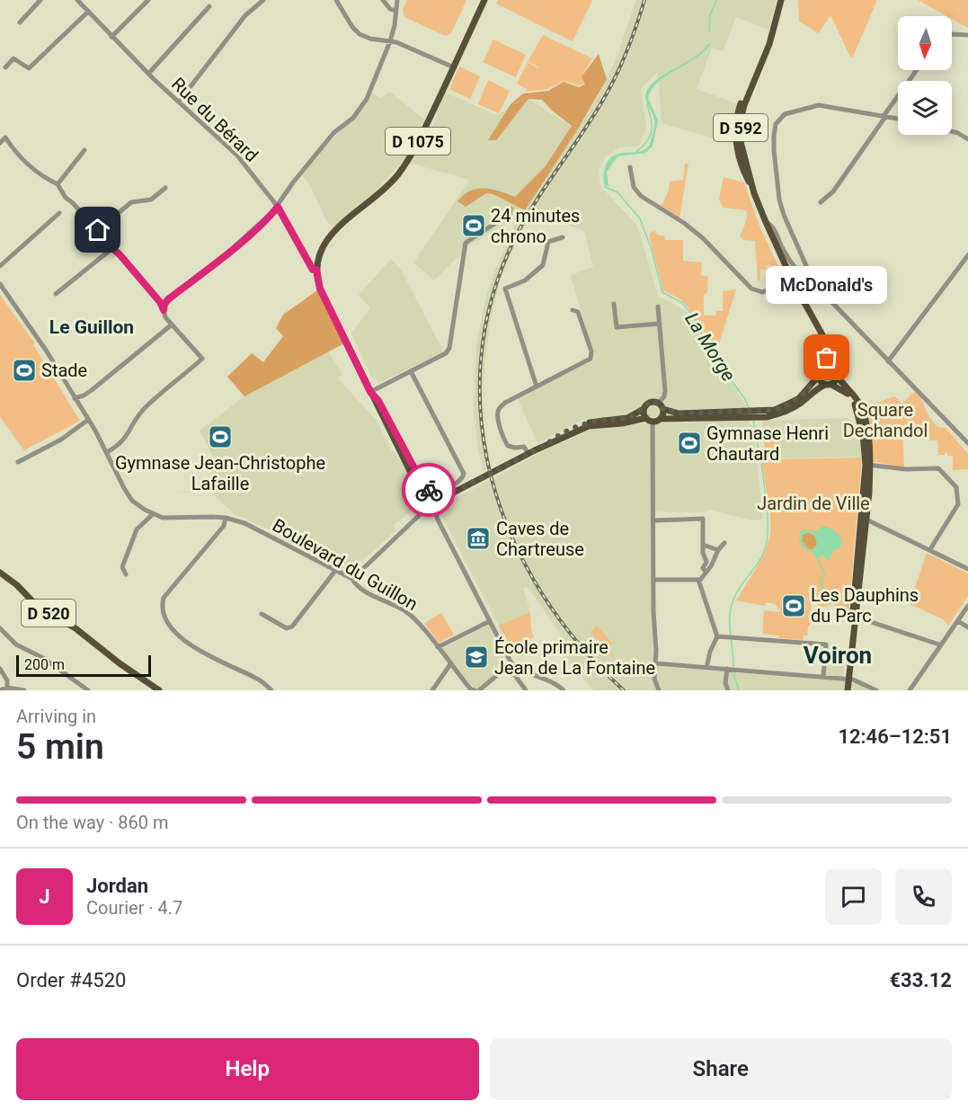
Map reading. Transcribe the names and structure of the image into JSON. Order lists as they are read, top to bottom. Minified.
{"streets":{"main road":["D 592","D 1075","D 520"],"street":["Rue du Bérard","Boulevard du Guillon"]},"crossings":[["Rue du Bérard","D 1075"]],"districts":["Le Guillon","Voiron"],"water":["La Morge"],"parks":["Square Dechandol","Jardin de Ville"],"places":{"sports":["24 minutes chrono","Stade","Gymnase Jean-Christophe Lafaille","Gymnase Henri Chautard","Les Dauphins du Parc"],"other":["McDonald's"],"museum":["Caves de Chartreuse"],"school or university":["École primaire Jean de La Fontaine"]},"scale_bar":"200 m","north":"bottom","page":{"bubble":"McDonald's","scale":"200 m","heading":["5 min","Arriving in","12:46–12:51"],"panel":["Jordan","Courier · 4.7","Order #4520","€33.12"],"bar":"On the way · 860 m","round":"J","buttons":["Help","Share"]}}
